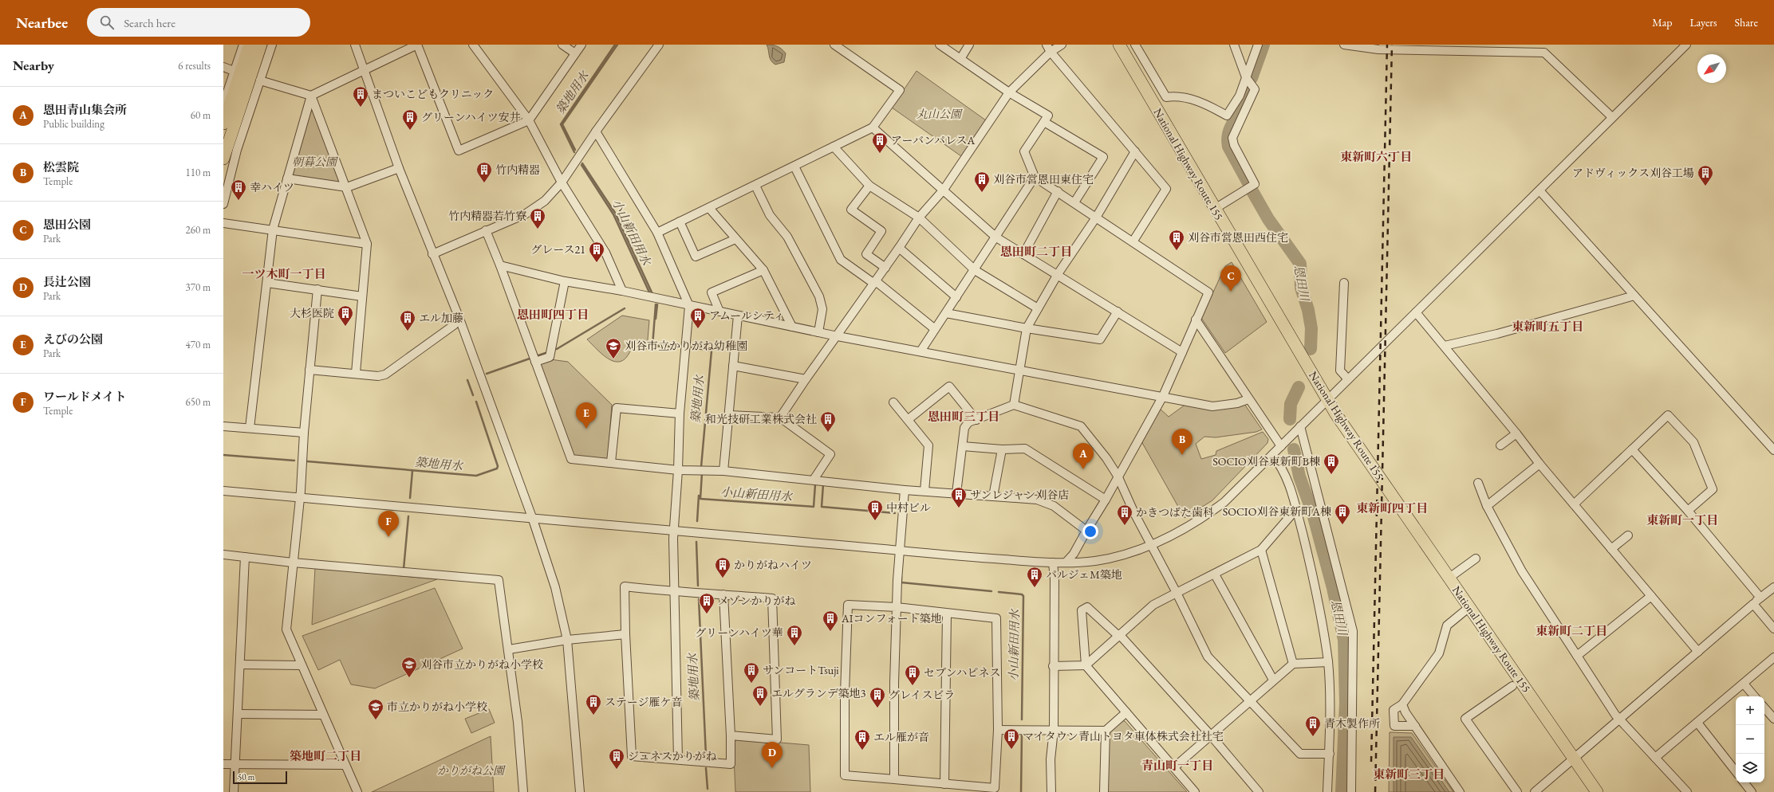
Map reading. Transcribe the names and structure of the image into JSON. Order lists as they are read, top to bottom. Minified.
{"streets":{"highway":["National Highway Route 155"]},"districts":["東新町六丁目","恩田町二丁目","一ツ木町一丁目","恩田町四丁目","東新町五丁目","恩田町三丁目","東新町四丁目","東新町一丁目","東新町二丁目","築地町二丁目","青山町一丁目","東新町三丁目"],"water":["築地用水","小山新田用水","恩田川"],"parks":["丸山公園","朝暮公園","かりがね公園"],"places":{"building":["まついこどもクリニック","グリーンハイツ安井","アーバンパレスA","竹内精器","アドヴィックス刈谷工場","刈谷市営恩田東住宅","幸ハイツ","竹内精器若竹寮","刈谷市営恩田西住宅","グレース21","大杉医院","アムールシティ","エル加藤","和光技研工業株式会社","SOCIO刈谷東新町B棟","サンレジャン刈谷店","中村ビル","SOCIO刈谷東新町A棟","かきつばた歯科","かりがねハイツ","パルジェM築地","メゾンかりがね","AIコンフォート築地","グリーンハイツ華","サンコートTsuji","セブンハピネス","エルグランデ築地3","グレイスビラ","ステージ雁ケ音","青木製作所","マイタウン青山トヨタ車体株式会社社宅","エル雁が音","ジュネスかりがね"],"school or university":["刈谷市立かりがね幼稚園","刈谷市立かりがね小学校","市立かりがね小学校"]},"scale_bar":"50 m","north":"bottom left","page":{"header":"Nearbee","search":"Search here","nav":["Map","Layers","Share"],"heading":["Nearby","6 results"],"list":[{"mark":"A","name":"恩田青山集会所","note":"Public building","value":"60 m"},{"mark":"B","name":"松雲院","note":"Temple","value":"110 m"},{"mark":"C","name":"恩田公園","note":"Park","value":"260 m"},{"mark":"D","name":"長辻公園","note":"Park","value":"370 m"},{"mark":"E","name":"えびの公園","note":"Park","value":"470 m"},{"mark":"F","name":"ワールドメイト","note":"Temple","value":"650 m"}],"pins":["C","E","B","A","F","D"],"map_buttons":["+","−"],"scale":"50 m"}}
